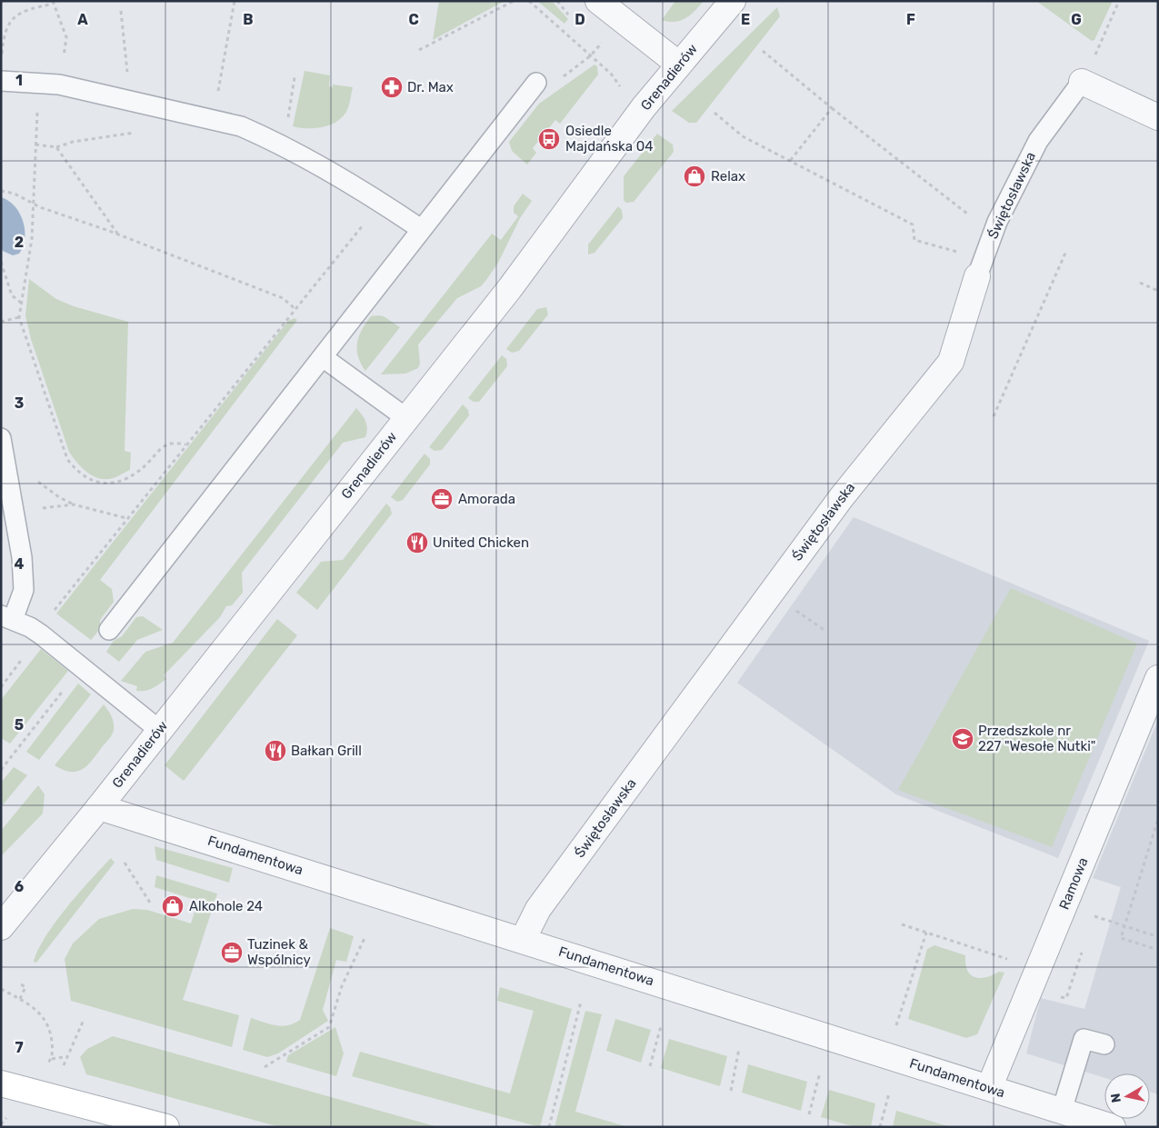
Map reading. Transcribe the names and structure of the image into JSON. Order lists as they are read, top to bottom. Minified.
{"streets":{"street":["Grenadierów","Świętosławska","Fundamentowa","Ramowa"]},"crossings":[["Grenadierów","Fundamentowa"],["Świętosławska","Fundamentowa"],["Fundamentowa","Ramowa"]],"places":{"pharmacy":["Dr. Max"],"bus stop":["Osiedle Majdańska 04"],"shop":["Relax","Alkohole 24"],"office":["Amorada","Tuzinek & Wspólnicy"],"restaurant":["United Chicken","Bałkan Grill"],"school or university":["Przedszkole nr 227 \"Wesołe Nutki\""]},"north":"left","grid":{"columns":["A","B","C","D","E","F","G"],"rows":["1","2","3","4","5","6","7"]}}
